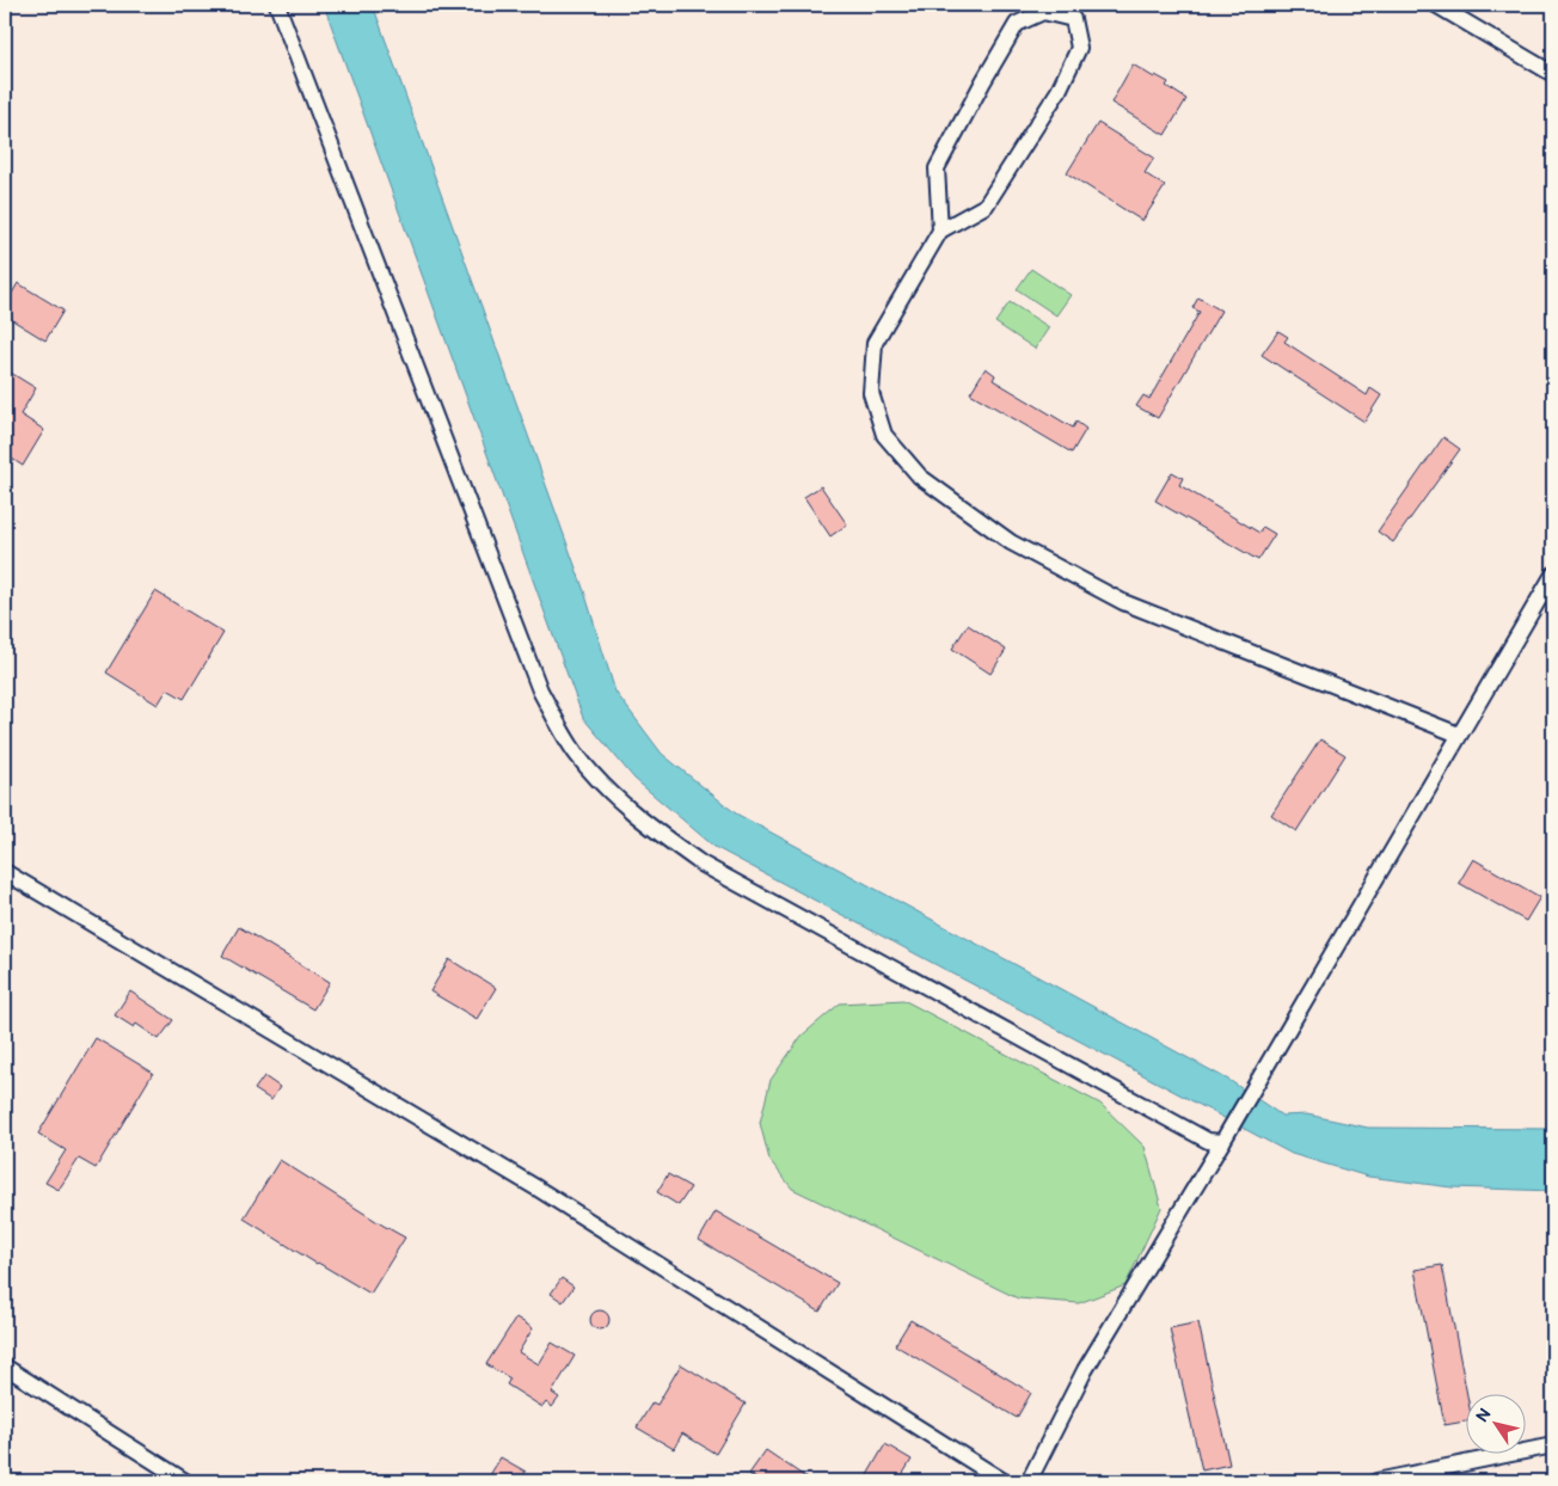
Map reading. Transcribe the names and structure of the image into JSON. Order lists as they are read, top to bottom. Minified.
{"north":"top left"}
